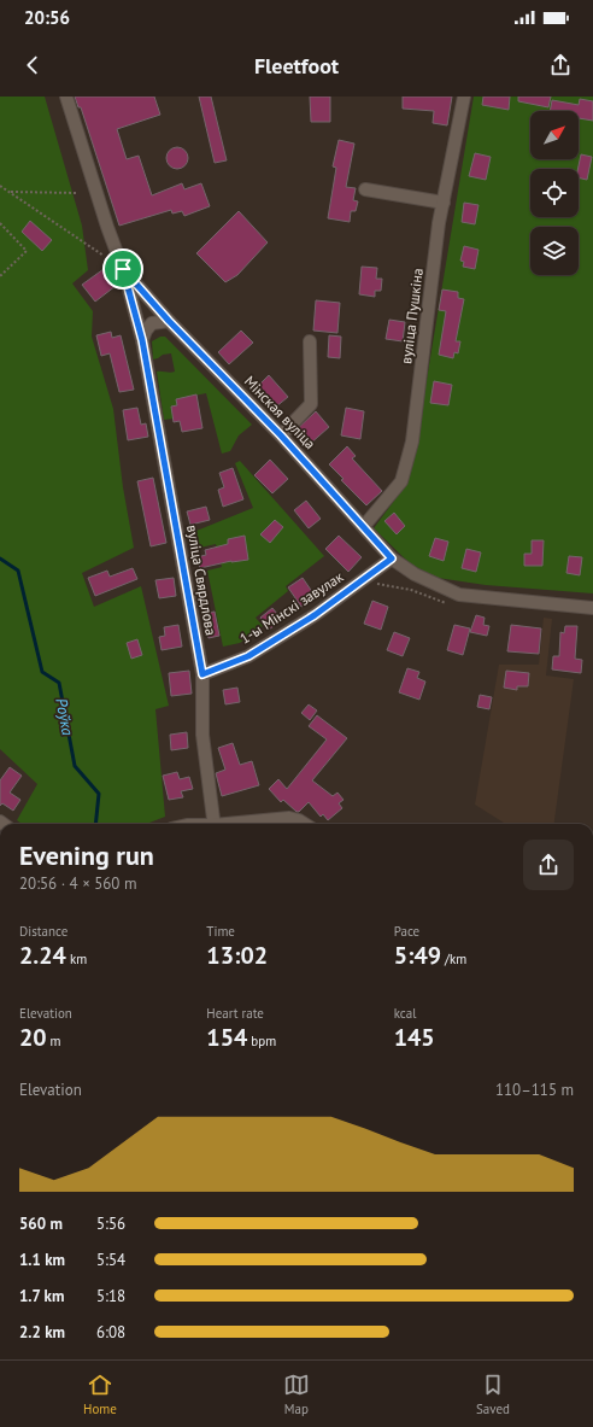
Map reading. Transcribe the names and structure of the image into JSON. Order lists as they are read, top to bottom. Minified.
{"streets":{"street":["вуліца Пушкіна","Мінская вуліца","вуліца Свярдлова","1-ы Мінскі завулак"]},"crossings":[["вуліца Пушкіна","Мінская вуліца"],["Мінская вуліца","вуліца Свярдлова"],["Мінская вуліца","1-ы Мінскі завулак"],["вуліца Свярдлова","1-ы Мінскі завулак"]],"water":["Роўка"],"north":"top right","page":{"status":"20:56","header":"Fleetfoot","heading":["Evening run","20:56 · 4 × 560 m"],"stats":[["Distance","2.24 km"],["Time","13:02"],["Pace","5:49 /km"],["Elevation","20 m"],["Heart rate","154 bpm"],["kcal","145"]],"chart":["Elevation","110–115 m"],"list":[{"name":"560 m","note":"5:56"},{"name":"1.1 km","note":"5:54"},{"name":"1.7 km","note":"5:18"},{"name":"2.2 km","note":"6:08"}],"tabs":["Home","Map","Saved"]}}
